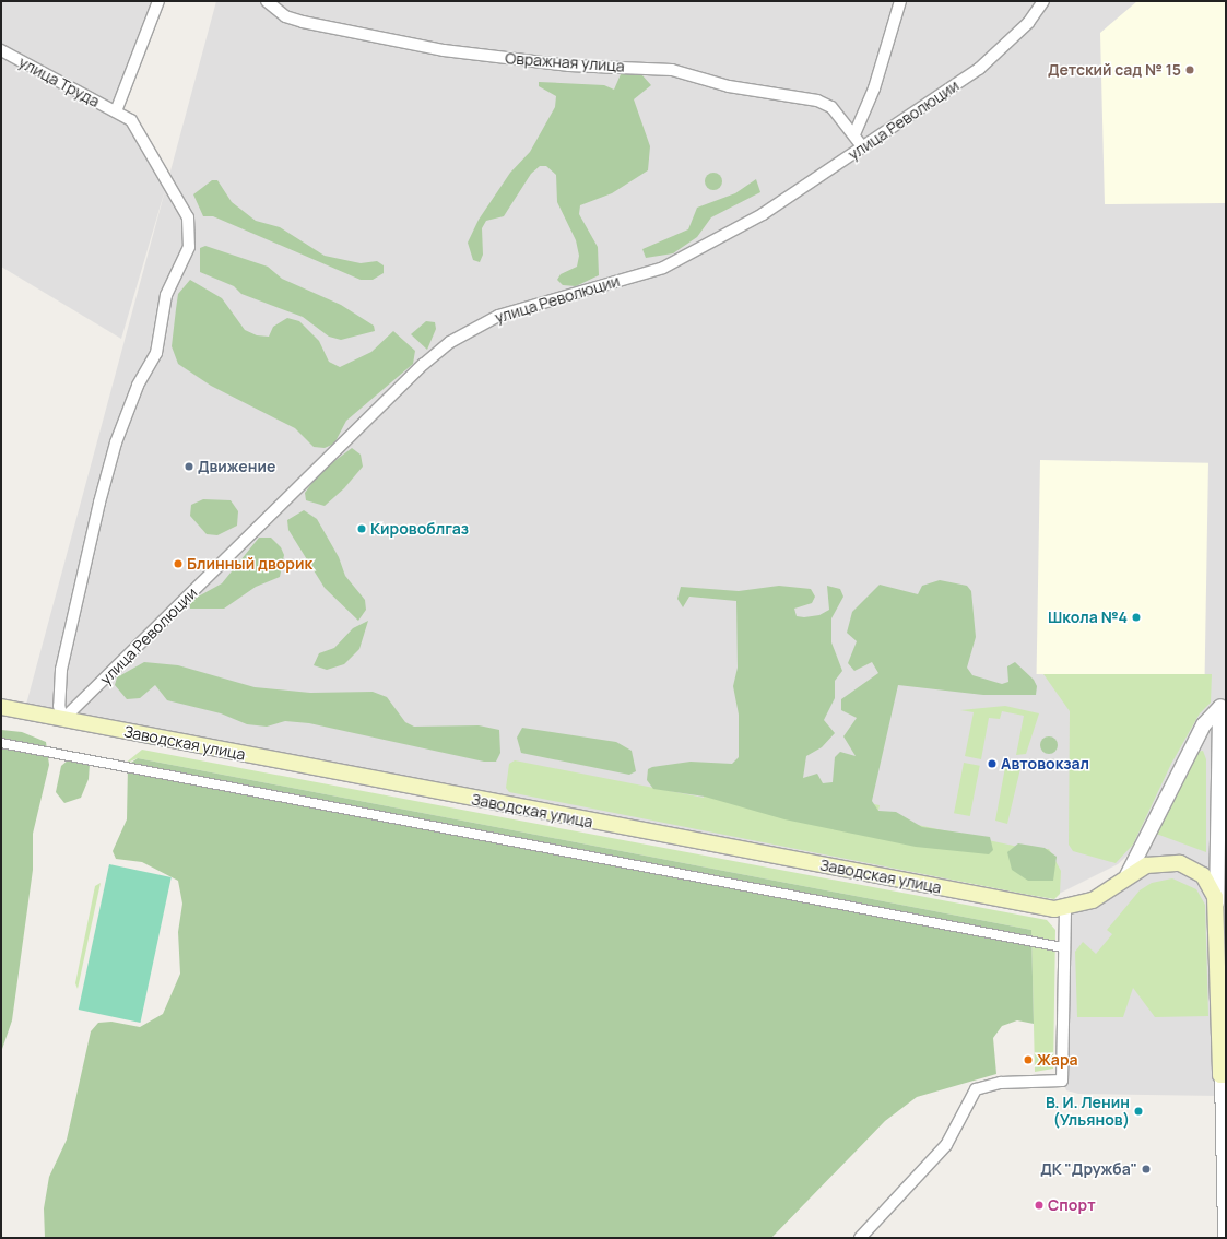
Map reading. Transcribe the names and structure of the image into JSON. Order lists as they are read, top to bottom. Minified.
{"streets":{"main road":["Заводская улица"],"street":["Овражная улица","улица Труда","улица Революции"]},"crossings":[["Овражная улица","улица Революции"],["улица Труда","улица Революции"],["улица Труда","Заводская улица"],["улица Революции","Заводская улица"]],"places":["Детский сад № 15","Движение","Кировоблгаз","Блинный дворик","Школа №4","Автовокзал","Жара","В. И. Ленин (Ульянов)","ДК \"Дружба\"","Спорт"]}
